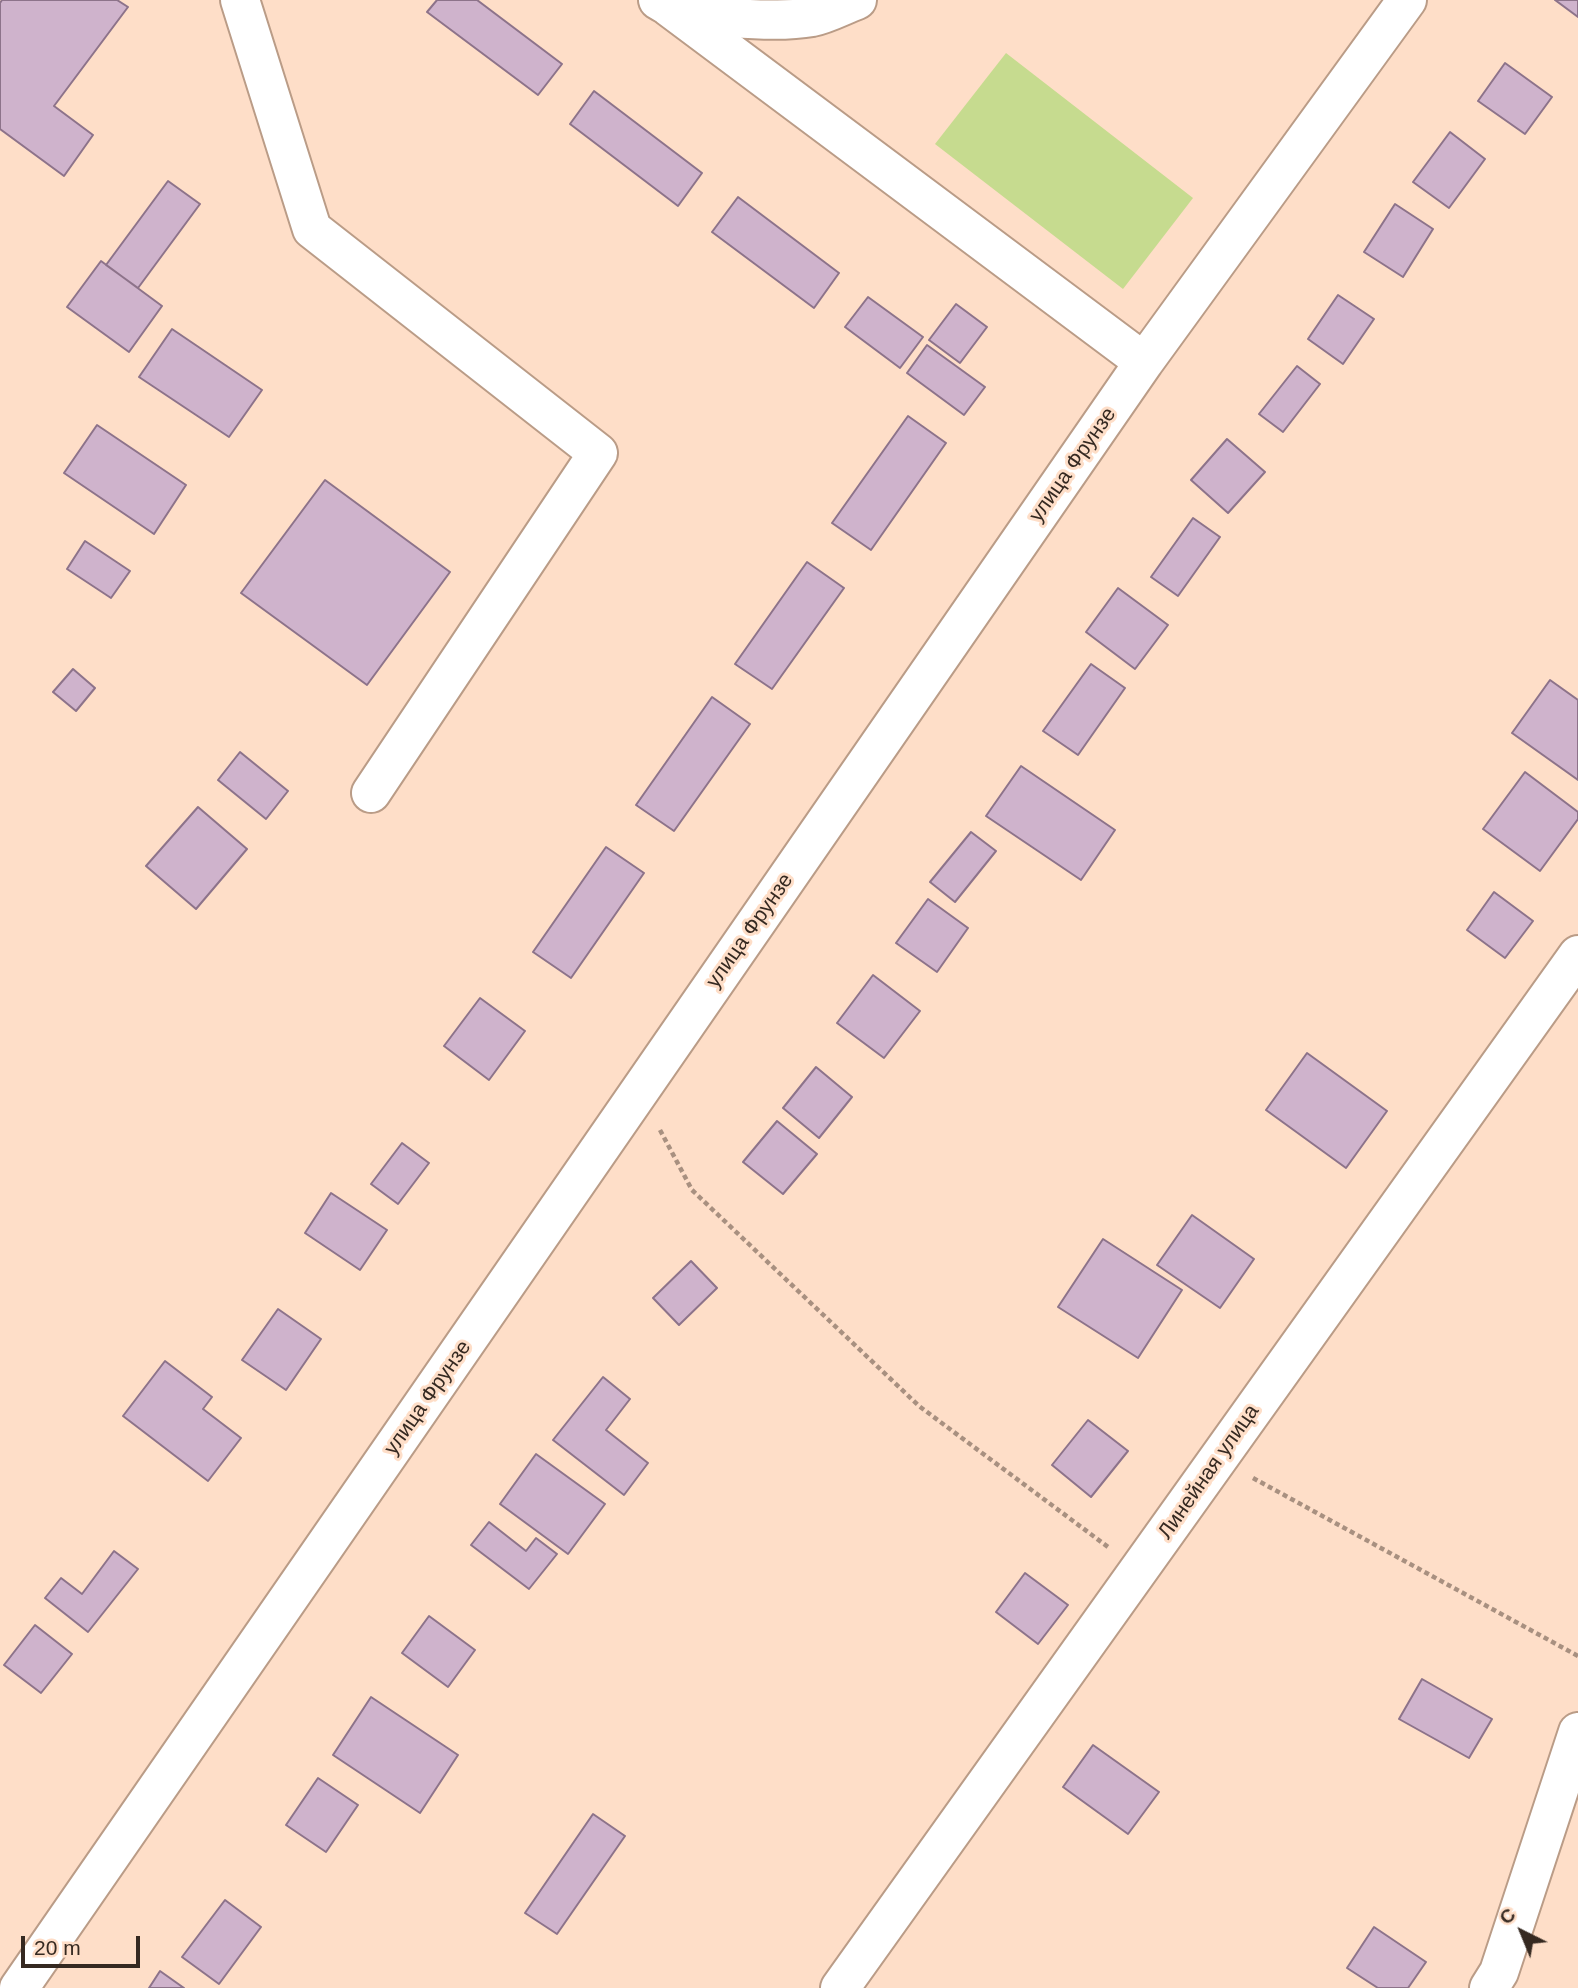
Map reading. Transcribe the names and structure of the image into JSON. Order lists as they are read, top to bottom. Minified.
{"streets":{"street":["улица Фрунзе","Линейная улица"]},"scale_bar":"20 m","north":"top left"}
